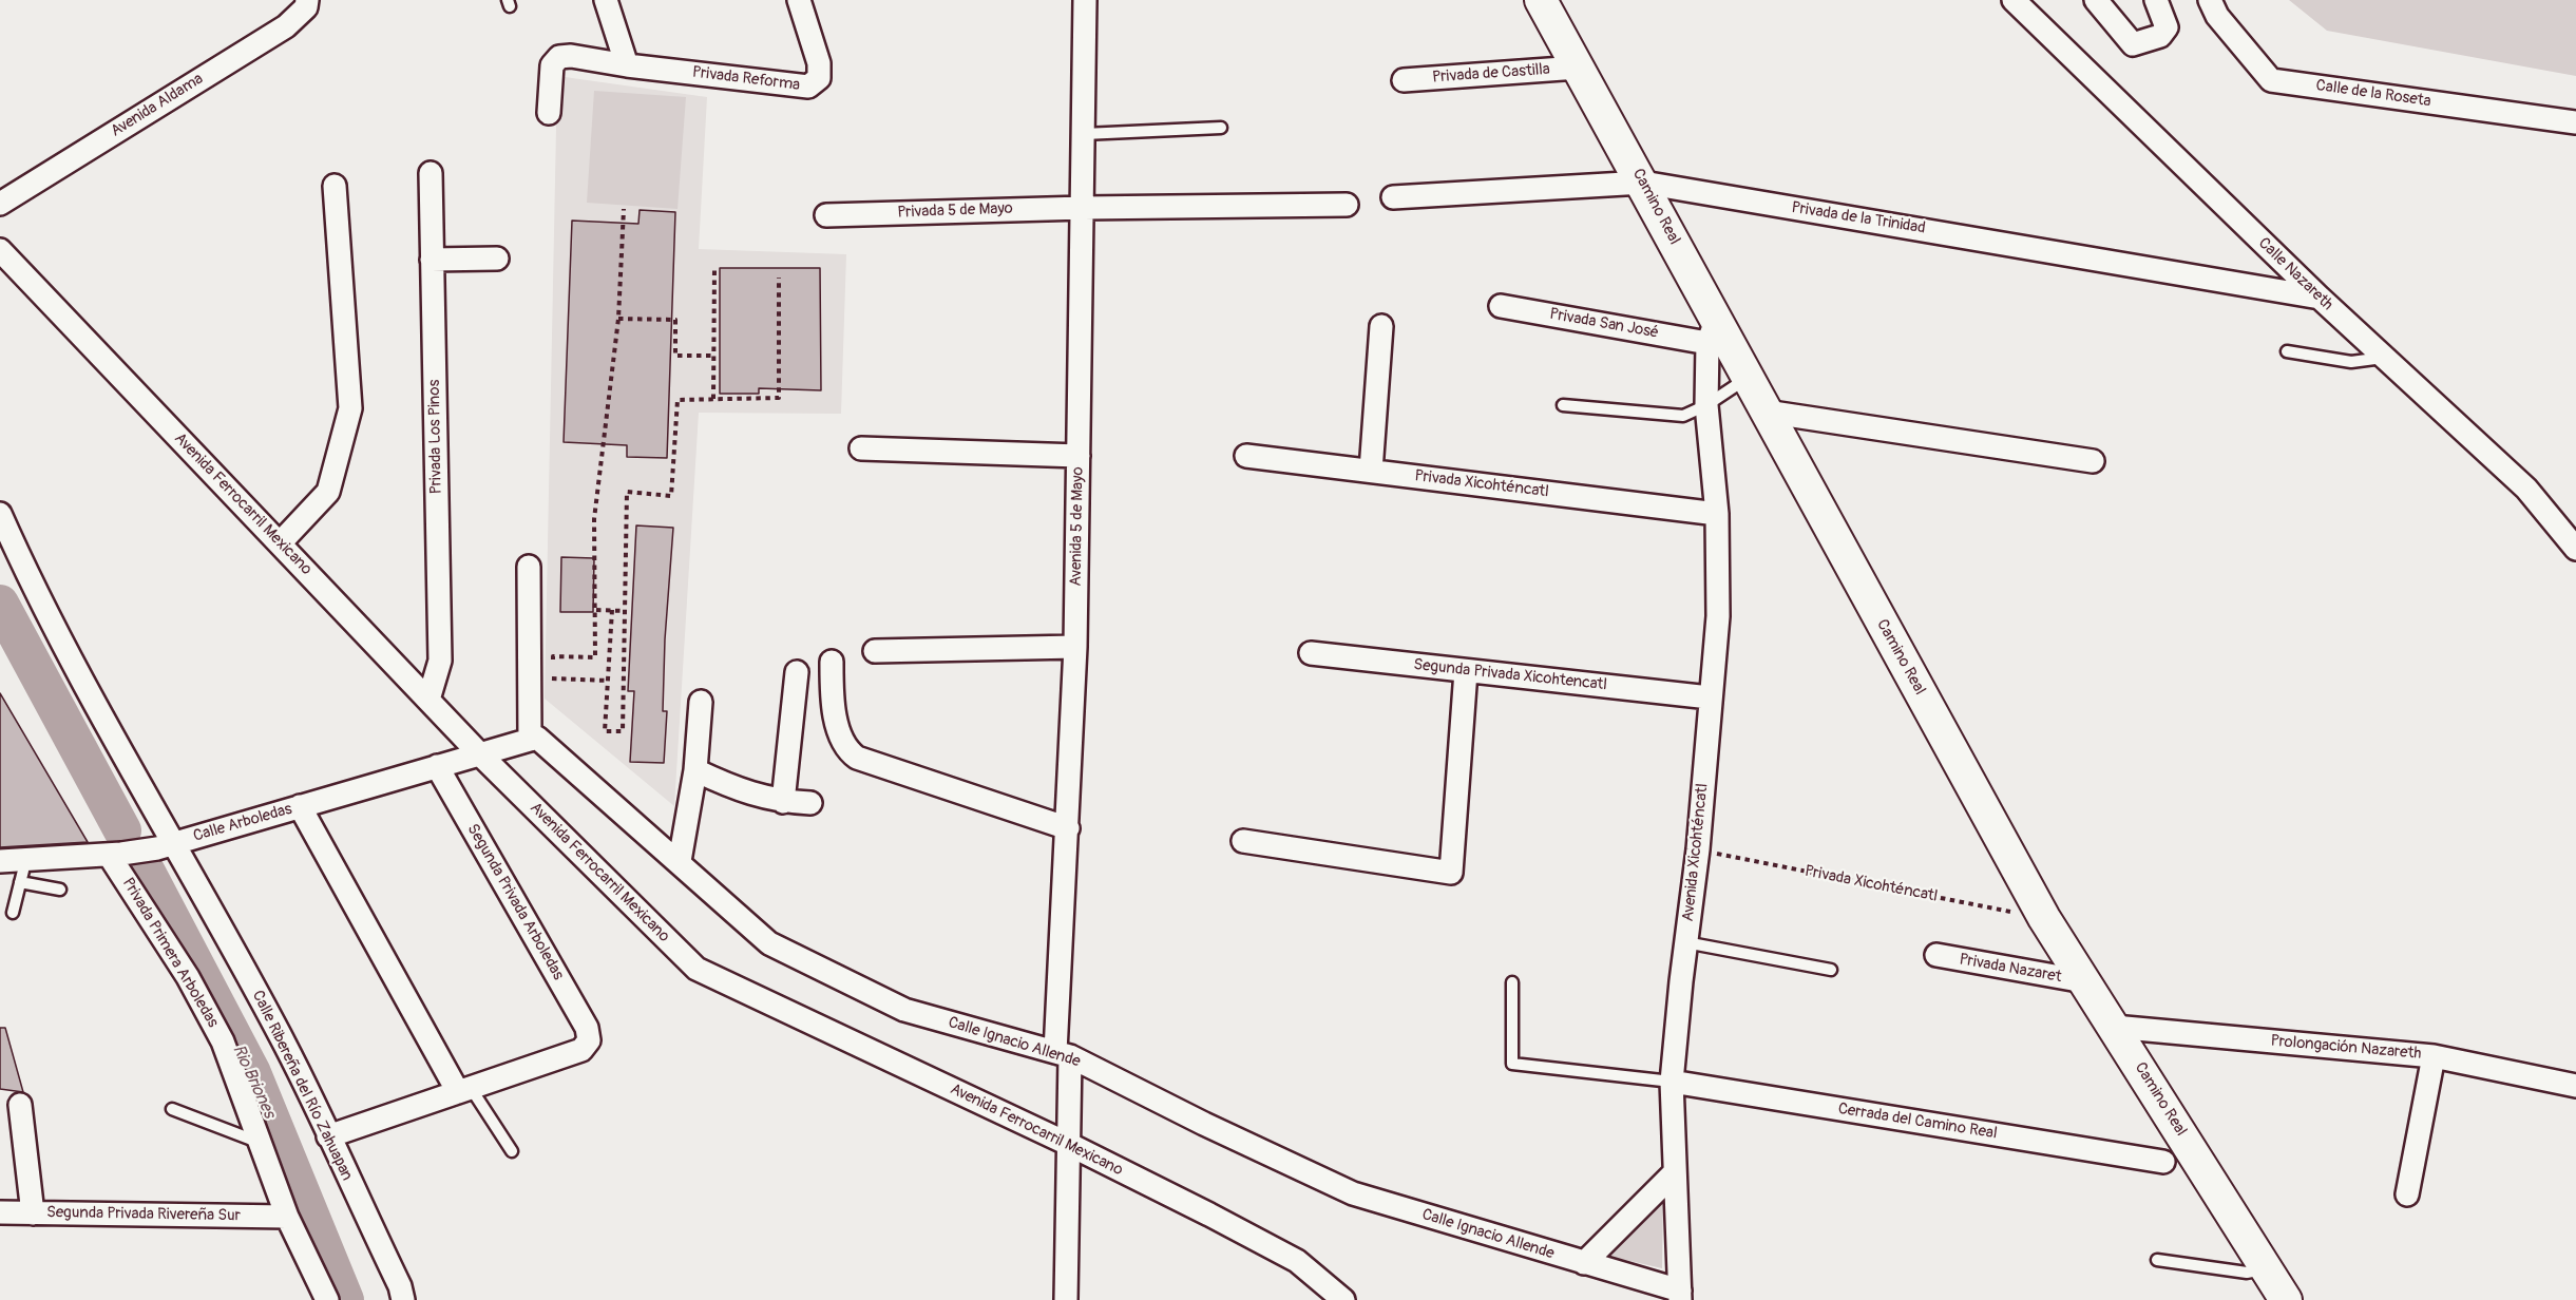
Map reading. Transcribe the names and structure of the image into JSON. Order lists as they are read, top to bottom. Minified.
{"streets":{"main road":["Camino Real"],"street":["Privada de Castilla","Privada Reforma","Calle de la Roseta","Avenida Aldama","Privada 5 de Mayo","Privada de la Trinidad","Calle Nazareth","Privada San José","Privada Los Pinos","Privada Xicohténcatl","Avenida Ferrocarril Mexicano","Avenida 5 de Mayo","Segunda Privada Xicohtencatl","Calle Arboledas","Avenida Xicohténcatl","Segunda Privada Arboledas","Privada Primera Arboledas","Privada Nazaret","Calle Ignacio Allende","Prolongación Nazareth","Calle Ribereña del Río Zahuapan","Cerrada del Camino Real","Segunda Privada Rivereña Sur"]},"crossings":[["Privada de Castilla","Camino Real"],["Camino Real","Privada de la Trinidad"],["Camino Real","Privada San José"],["Camino Real","Privada Xicohténcatl"],["Camino Real","Avenida Xicohténcatl"],["Camino Real","Privada Nazaret"],["Camino Real","Prolongación Nazareth"],["Privada 5 de Mayo","Avenida 5 de Mayo"],["Privada de la Trinidad","Calle Nazareth"],["Privada San José","Avenida Xicohténcatl"],["Privada Los Pinos","Avenida Ferrocarril Mexicano"],["Privada Xicohténcatl","Avenida Xicohténcatl"],["Avenida Ferrocarril Mexicano","Avenida 5 de Mayo"],["Avenida Ferrocarril Mexicano","Calle Arboledas"],["Avenida 5 de Mayo","Calle Ignacio Allende"],["Segunda Privada Xicohtencatl","Avenida Xicohténcatl"],["Calle Arboledas","Segunda Privada Arboledas"],["Calle Arboledas","Privada Primera Arboledas"],["Calle Arboledas","Calle Ribereña del Río Zahuapan"],["Avenida Xicohténcatl","Calle Ignacio Allende"],["Avenida Xicohténcatl","Cerrada del Camino Real"],["Privada Primera Arboledas","Segunda Privada Rivereña Sur"]],"water":["Rio Briones"]}
